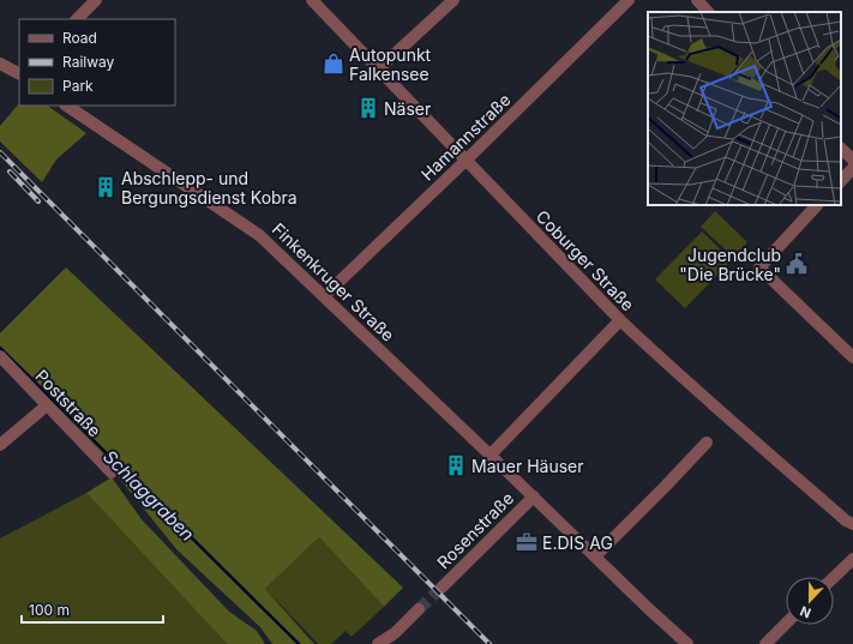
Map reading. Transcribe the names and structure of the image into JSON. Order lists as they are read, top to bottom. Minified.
{"streets":{"street":["Hamannstraße","Coburger Straße","Finkenkruger Straße","Poststraße","Rosenstraße"]},"crossings":[["Hamannstraße","Coburger Straße"],["Hamannstraße","Finkenkruger Straße"],["Finkenkruger Straße","Rosenstraße"]],"water":["Schlaggraben"],"places":{"shop":["Autopunkt Falkensee"],"building":["Näser","Abschlepp- und Bergungsdienst Kobra","Mauer Häuser"],"public building":["Jugendclub \"Die Brücke\""],"office":["E.DIS AG"]},"legend":["Road","Railway","Park"],"scale_bar":"100 m","north":"bottom"}
